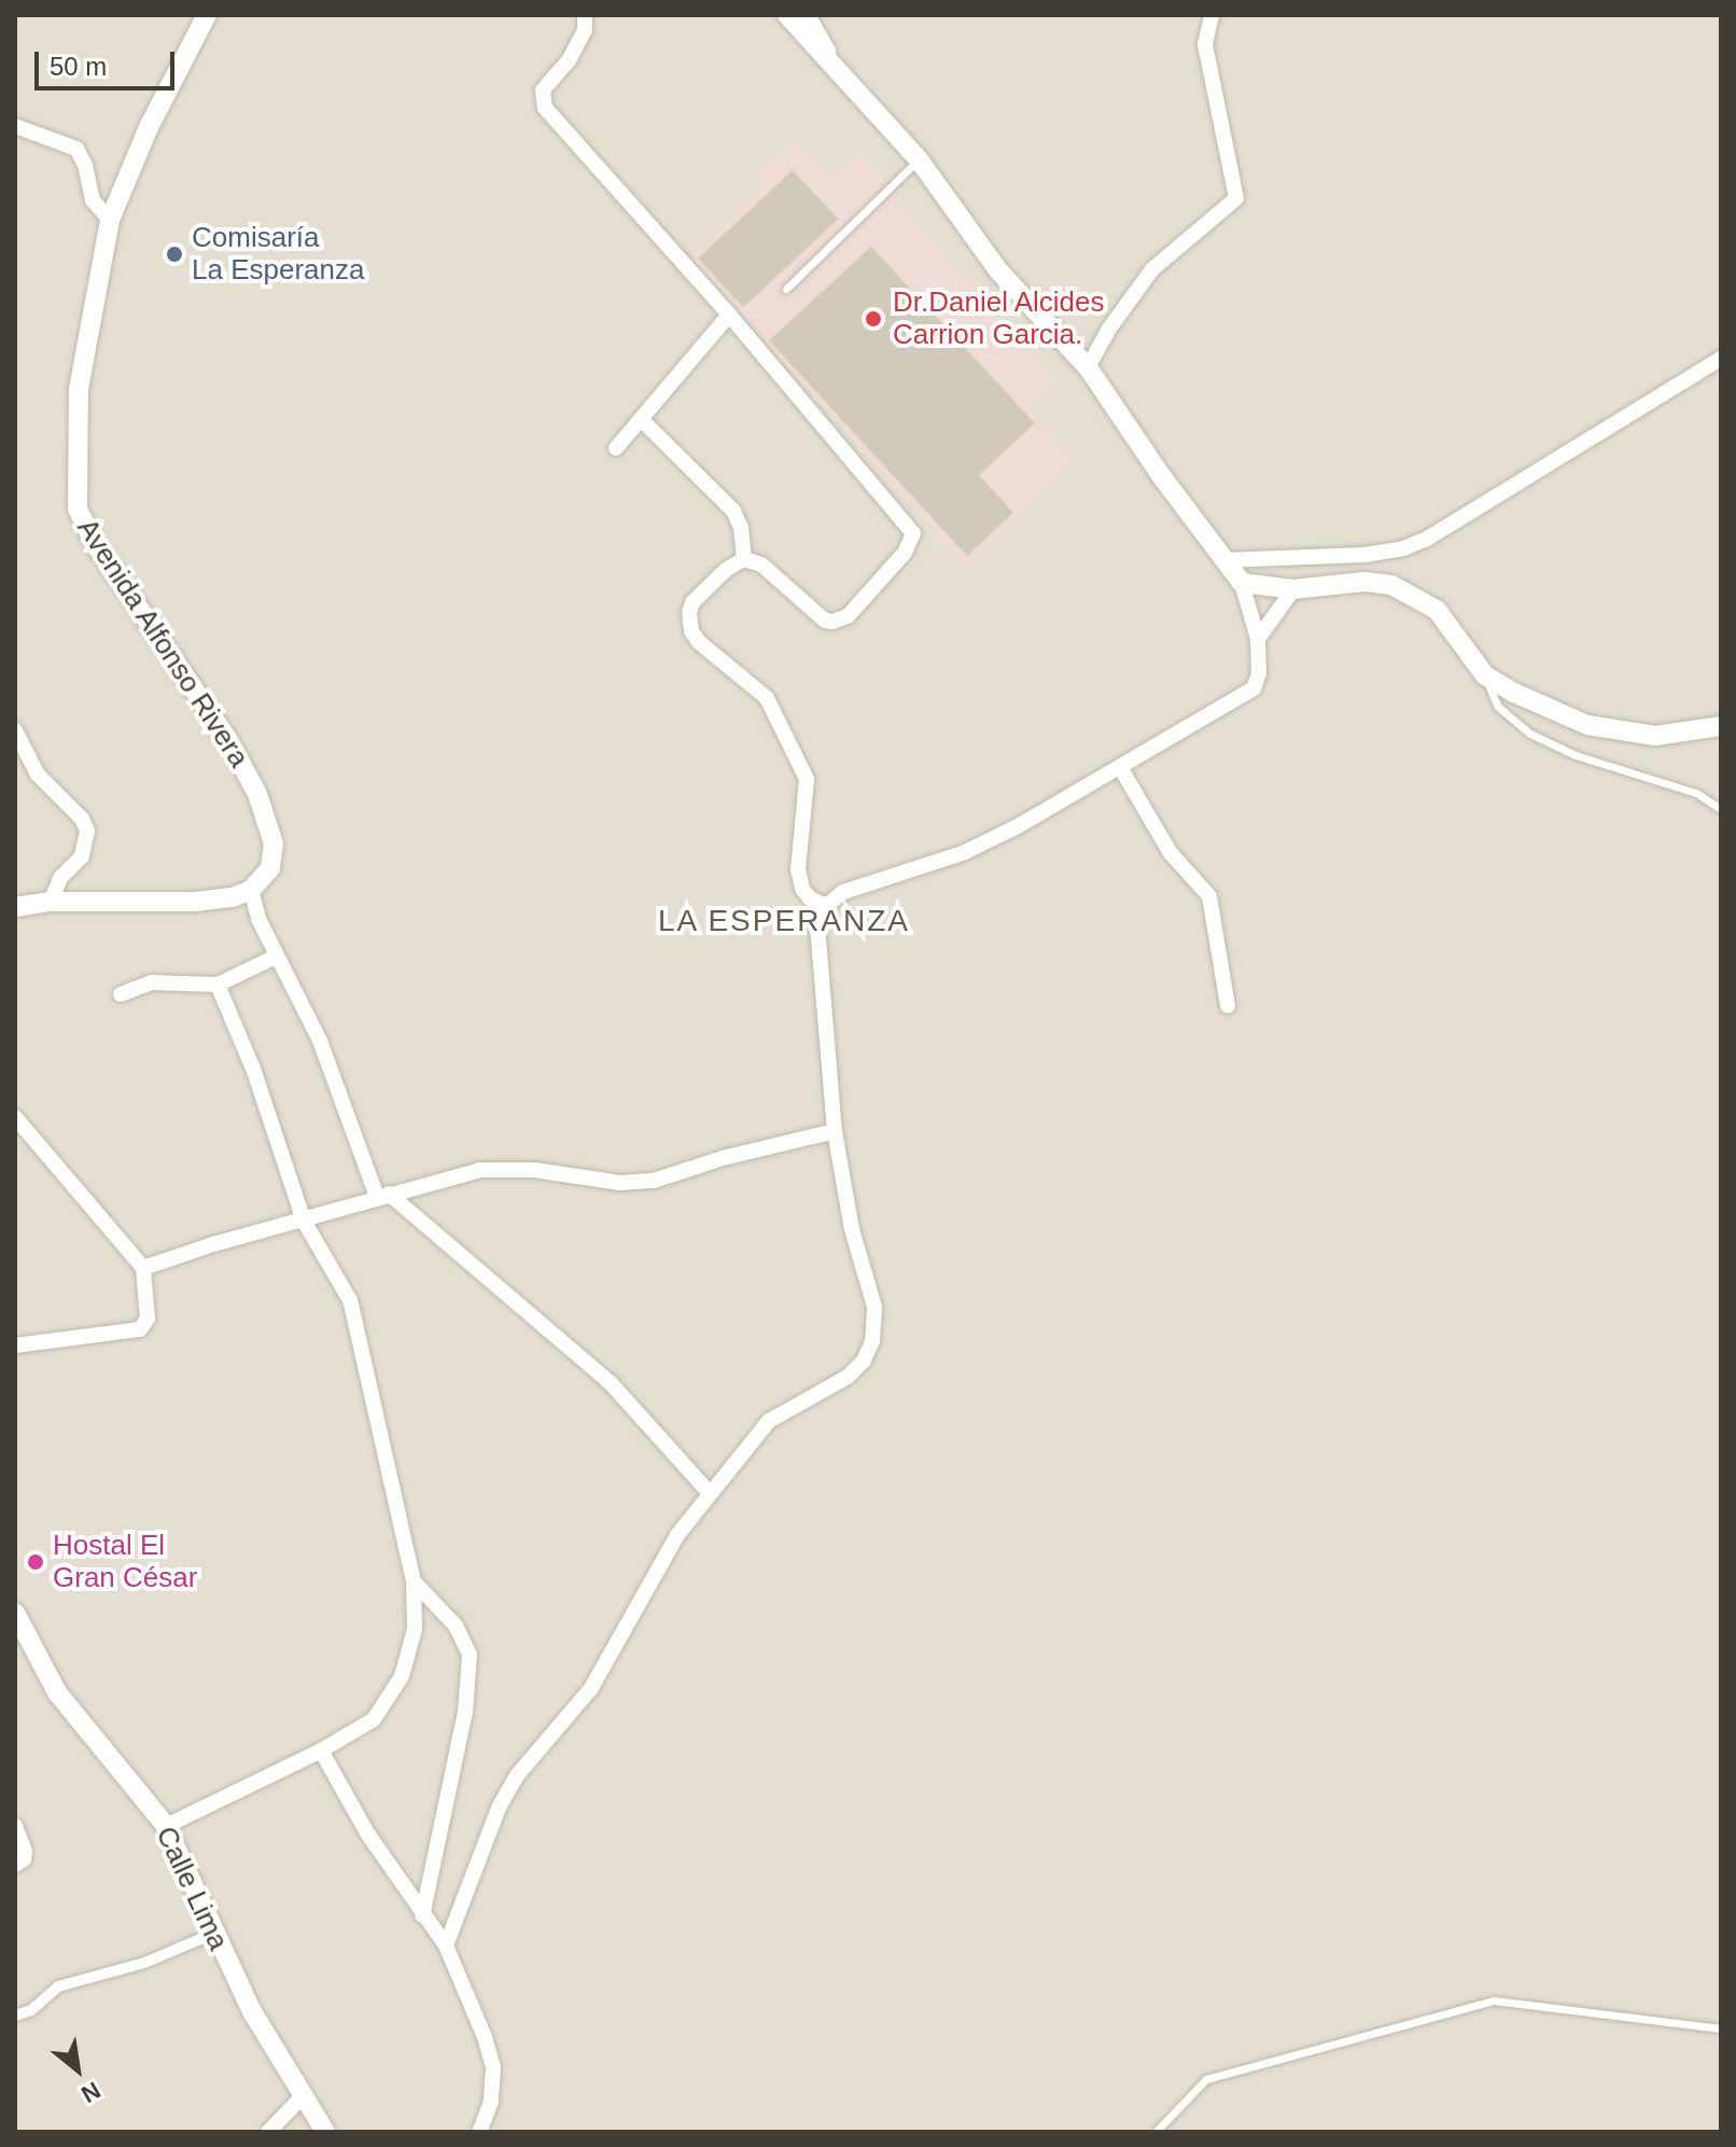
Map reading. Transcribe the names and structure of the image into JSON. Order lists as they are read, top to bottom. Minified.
{"streets":{"street":["Avenida Alfonso Rivera","Calle Lima"]},"districts":["LA ESPERANZA"],"places":["Comisaría La Esperanza","Dr.Daniel Alcides Carrion Garcia.","Hostal El Gran César"],"scale_bar":"50 m","north":"bottom right"}
